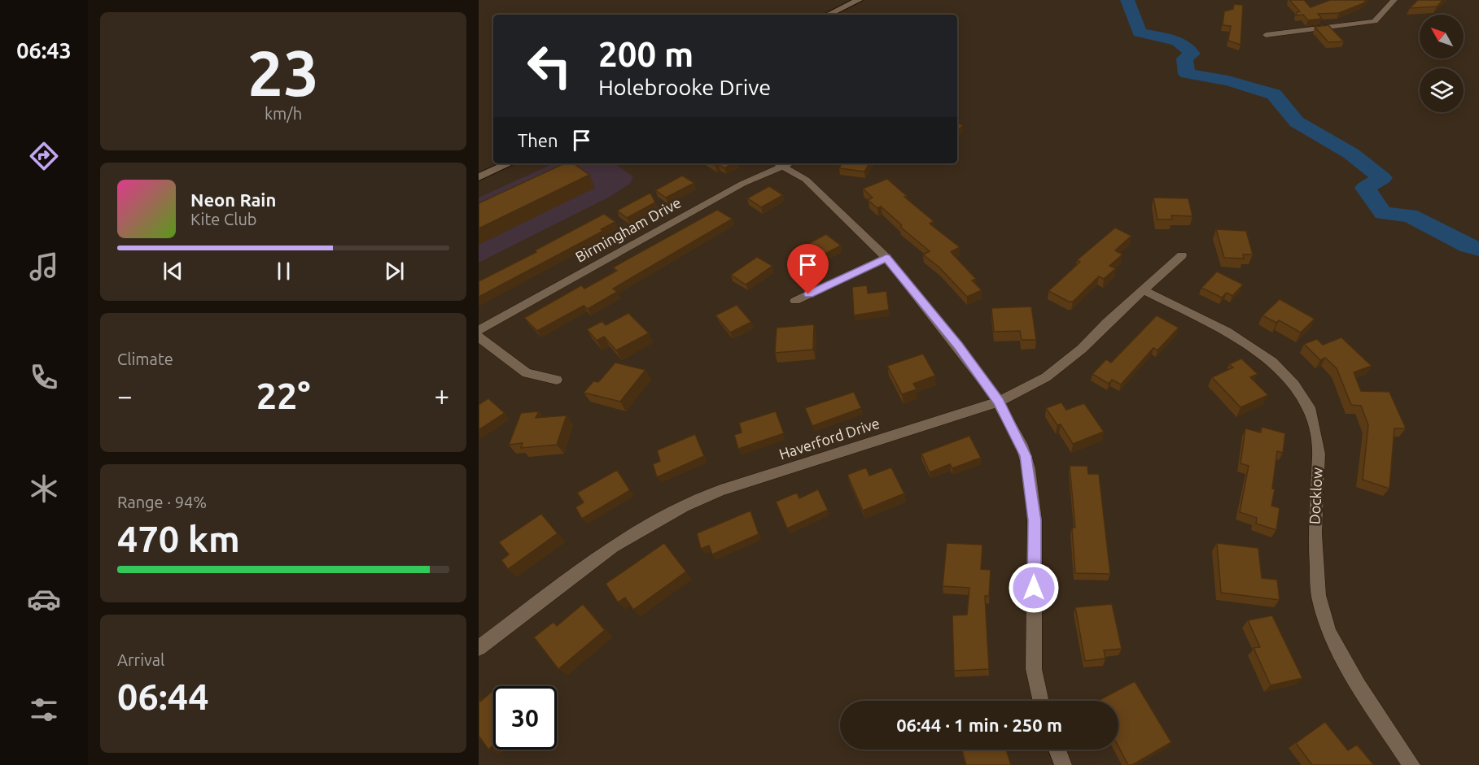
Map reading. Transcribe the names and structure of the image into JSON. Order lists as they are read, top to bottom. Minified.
{"streets":{"street":["Birmingham Drive","Haverford Drive","Docklow"]},"crossings":[["Haverford Drive","Docklow"]],"north":"top left","page":{"tabs":"06:43","tile":[["23","km/h"],"Climate",["Range · 94%","470 km"],["Arrival","06:44"]],"turn":["200 m","Holebrooke Drive"],"then":"Then","song":["Neon Rain","Kite Club"],"heat":["−","22°","+"],"limit":"30","trip":"06:44 · 1 min · 250 m"}}
